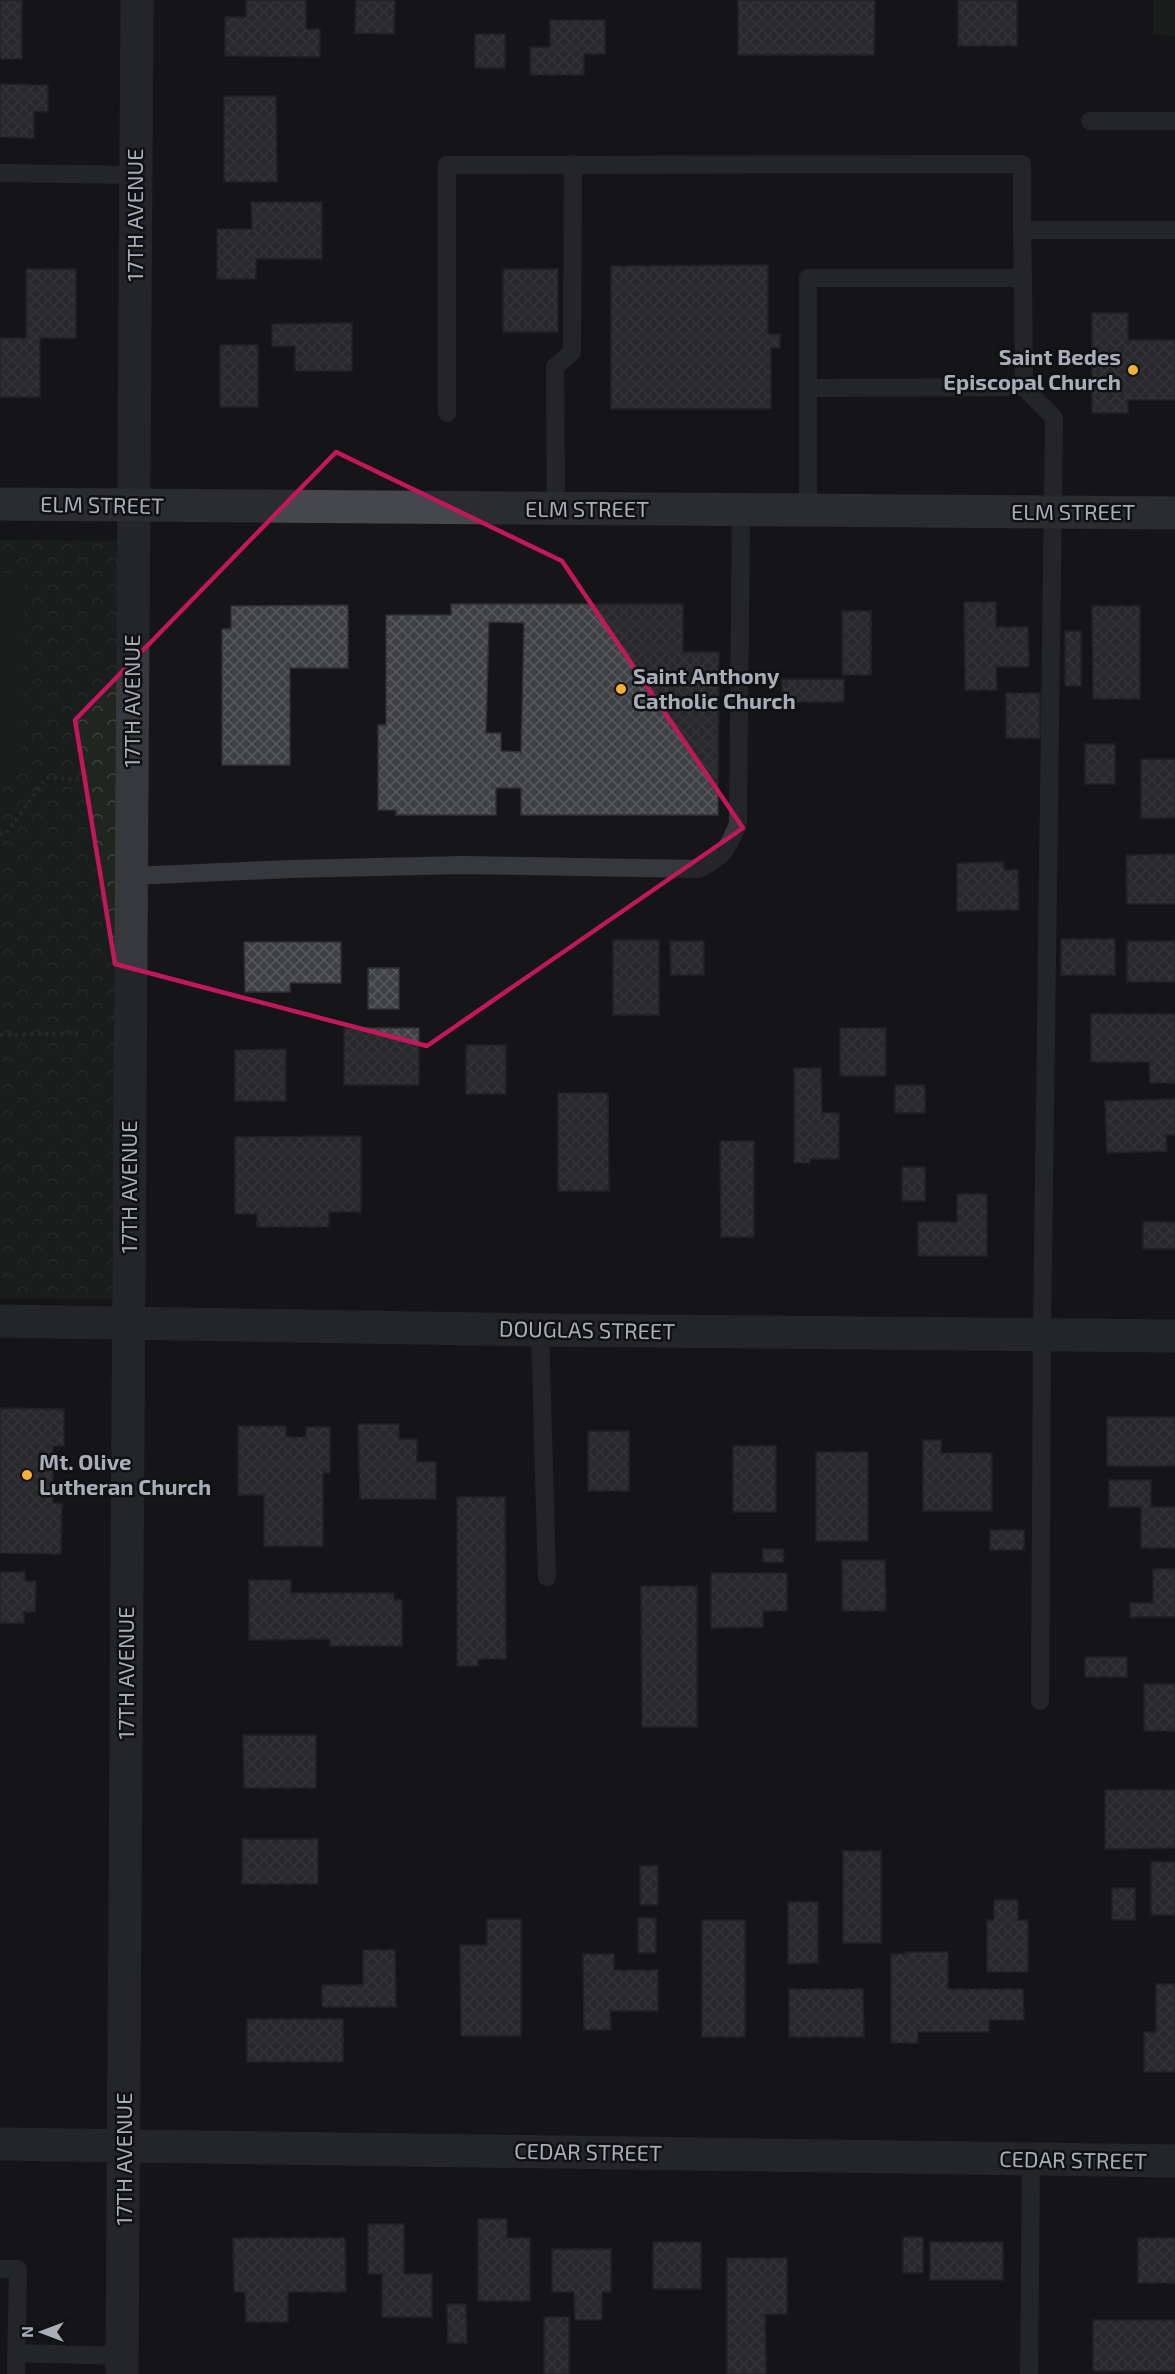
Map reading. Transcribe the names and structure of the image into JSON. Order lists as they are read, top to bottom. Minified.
{"streets":{"street":["17TH AVENUE","ELM STREET","DOUGLAS STREET","CEDAR STREET"]},"crossings":[["17TH AVENUE","ELM STREET"],["17TH AVENUE","DOUGLAS STREET"],["17TH AVENUE","CEDAR STREET"]],"places":["Saint Bedes Episcopal Church","Saint Anthony Catholic Church","Mt. Olive Lutheran Church"],"north":"left"}
